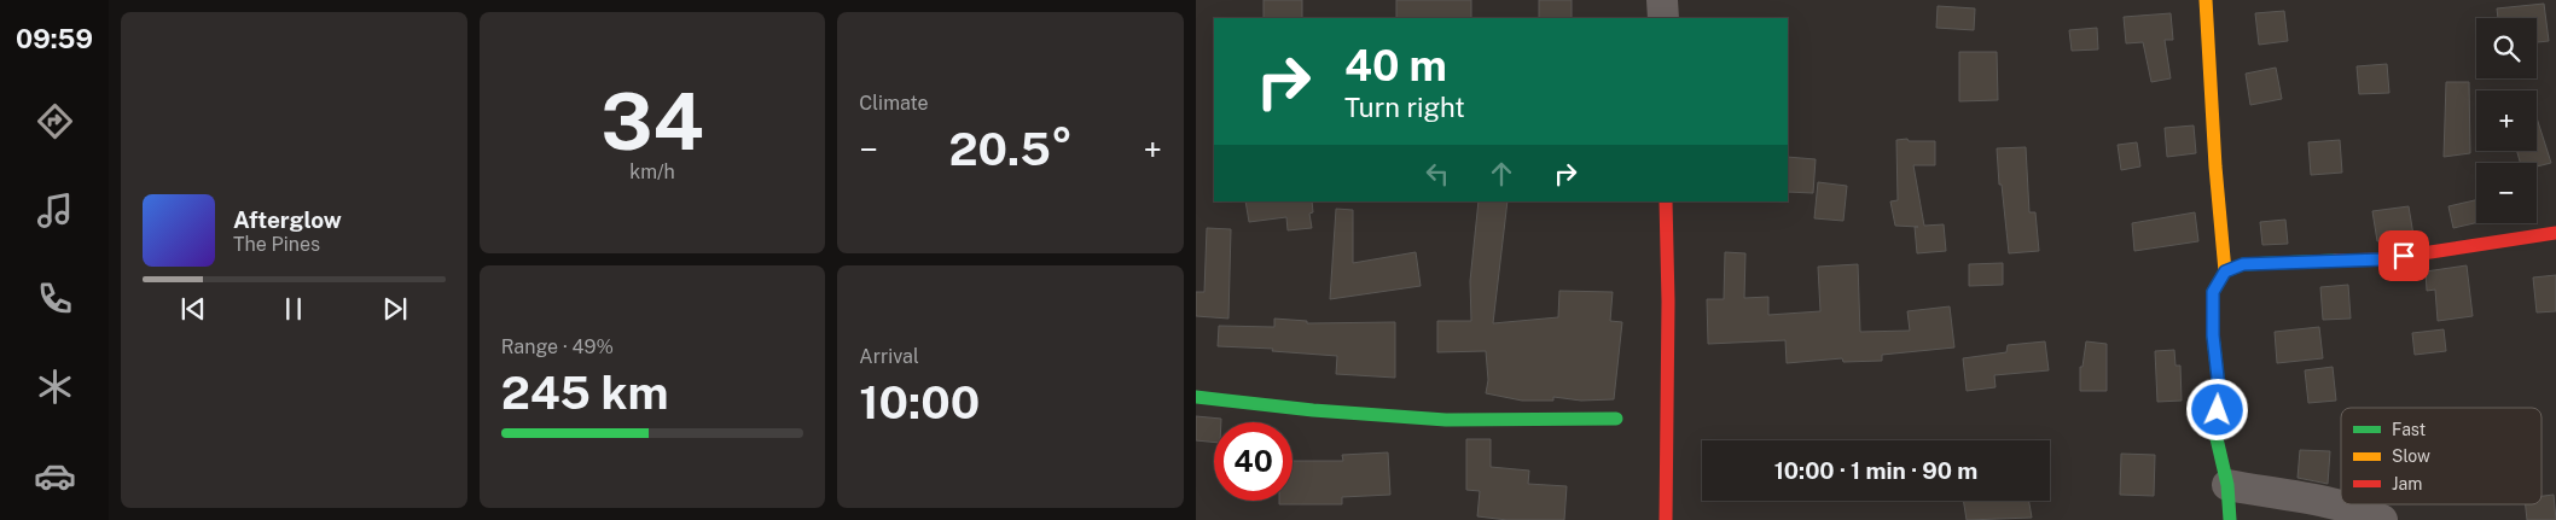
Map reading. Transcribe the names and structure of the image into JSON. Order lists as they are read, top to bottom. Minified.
{"legend":["Fast","Slow","Jam"],"page":{"tabs":"09:59","tile":[["34","km/h"],"Climate",["Range · 49%","245 km"],["Arrival","10:00"]],"map_buttons":["+","−"],"turn":["40 m","Turn right"],"heat":["−","20.5°","+"],"song":["Afterglow","The Pines"],"limit":"40","trip":"10:00 · 1 min · 90 m"}}
